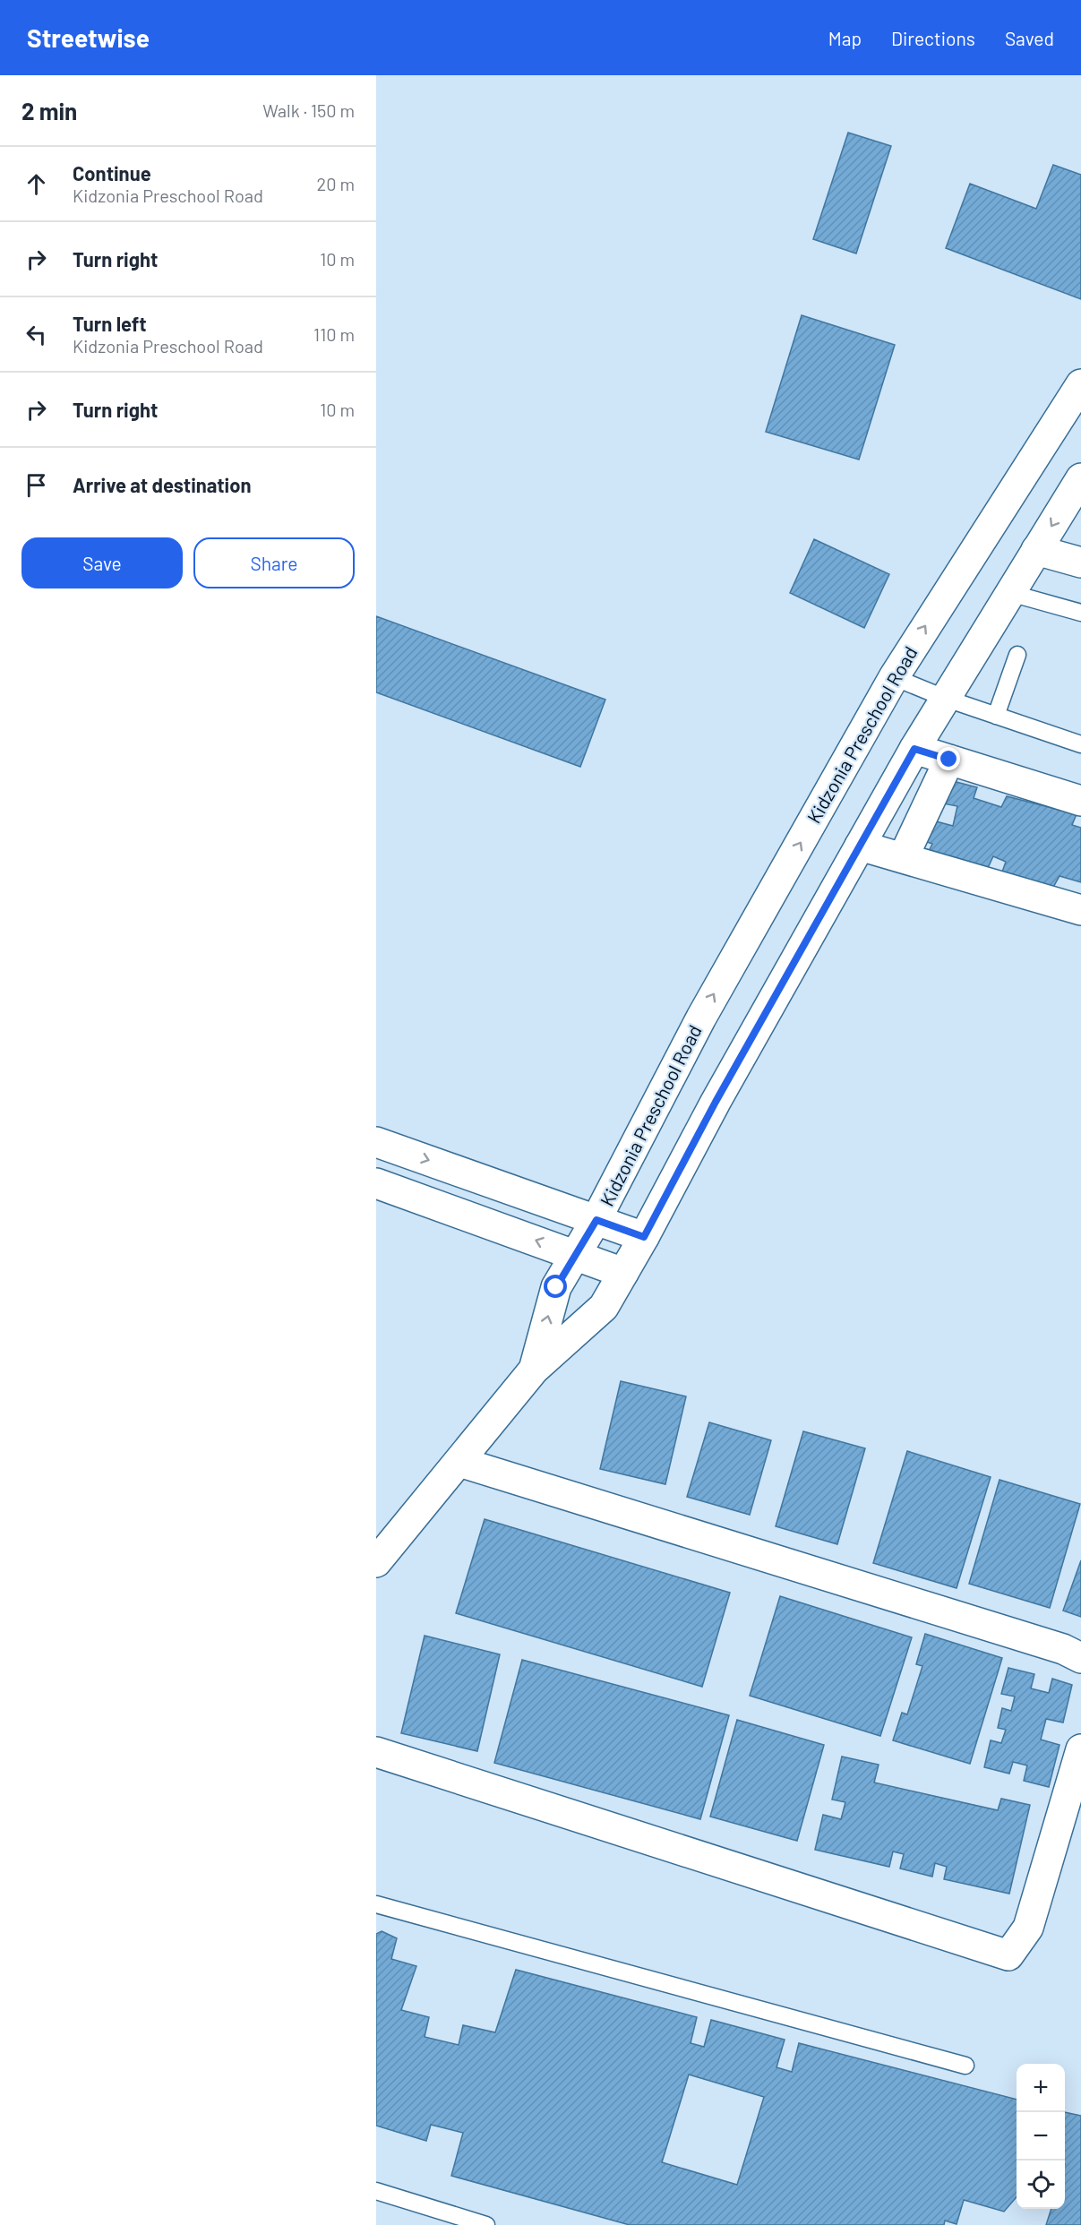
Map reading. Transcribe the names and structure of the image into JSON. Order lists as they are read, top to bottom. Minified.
{"streets":{"street":["Kidzonia Preschool Road"]},"page":{"header":"Streetwise","nav":["Map","Directions","Saved"],"heading":["2 min","Walk · 150 m"],"list":[["Continue","Kidzonia Preschool Road","20 m"],["Turn right","10 m"],["Turn left","Kidzonia Preschool Road","110 m"],["Turn right","10 m"],"Arrive at destination"],"buttons":["Save","Share"],"map_buttons":["+","−"]}}
